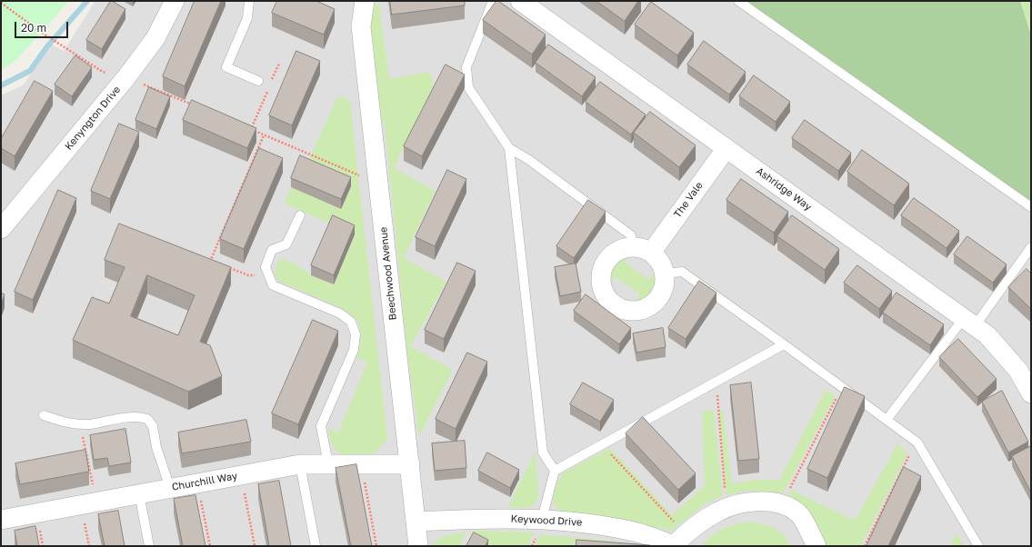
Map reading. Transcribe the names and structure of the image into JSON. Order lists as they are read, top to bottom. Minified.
{"streets":{"street":["Kenyngton Drive","Ashridge Way","The Vale","Beechwood Avenue","Churchill Way","Keywood Drive"]},"crossings":[["Ashridge Way","The Vale"],["Beechwood Avenue","Churchill Way"],["Beechwood Avenue","Keywood Drive"]],"scale_bar":"20 m"}
